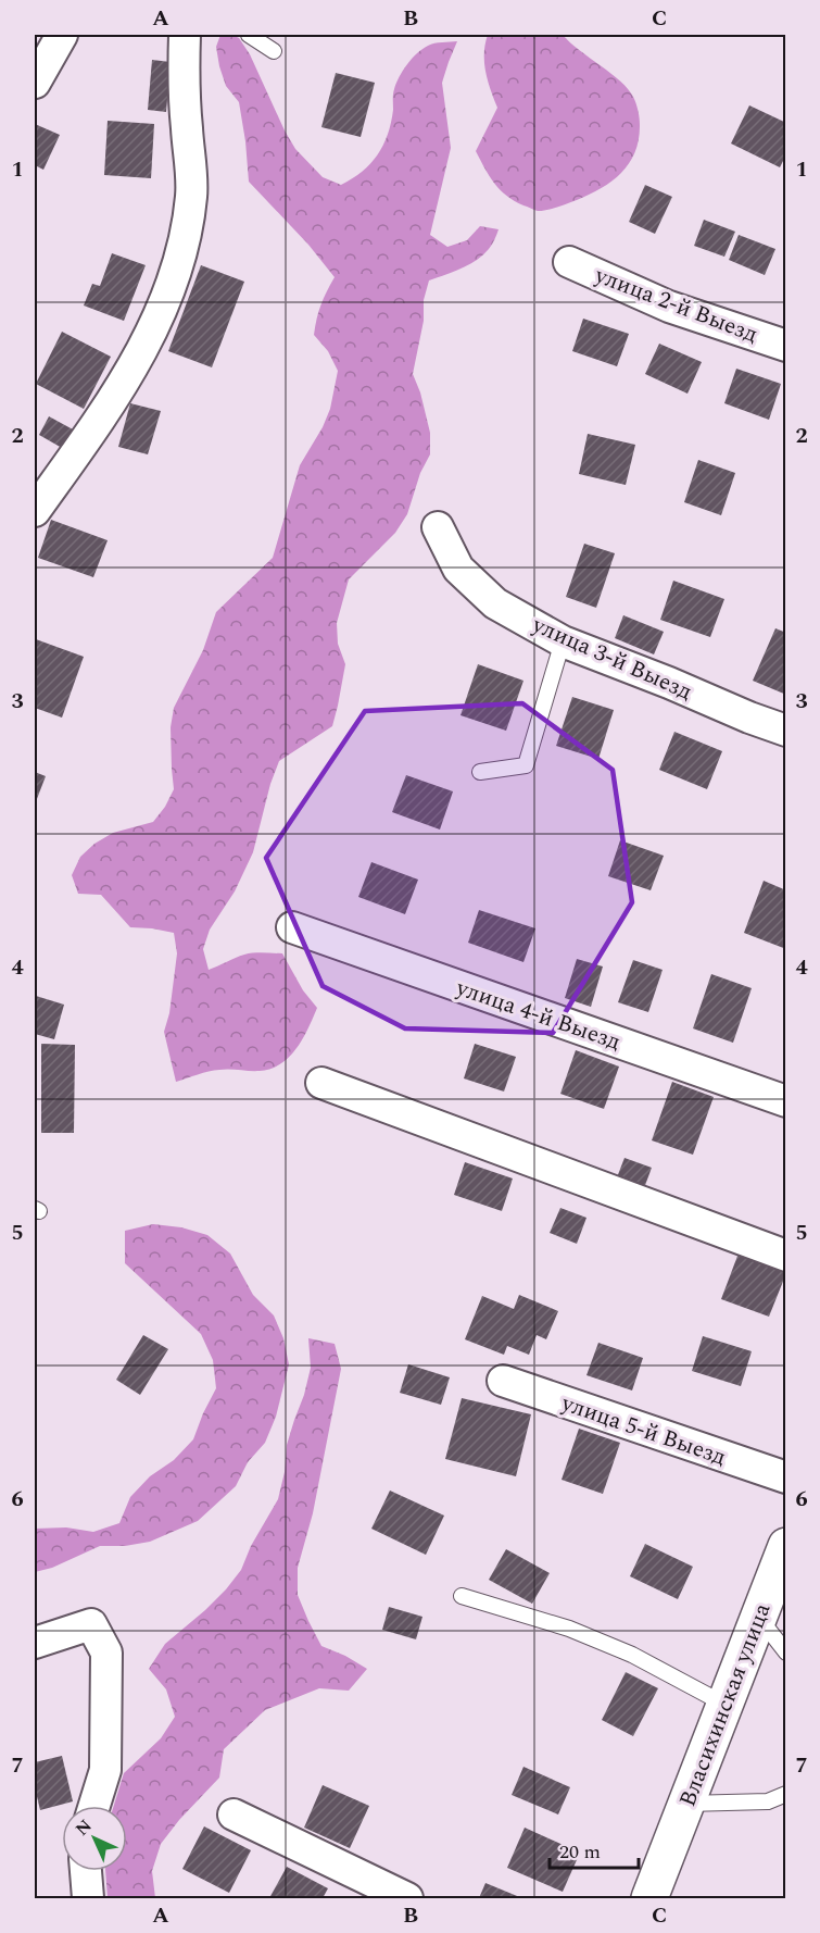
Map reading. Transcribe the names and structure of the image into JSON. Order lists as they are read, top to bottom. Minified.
{"streets":{"street":["улица 2-й Выезд","улица 3-й Выезд","улица 4-й Выезд","улица 5-й Выезд","Власихинская улица"]},"scale_bar":"20 m","north":"top left","grid":{"columns":["A","B","C"],"rows":["1","2","3","4","5","6","7"]}}
